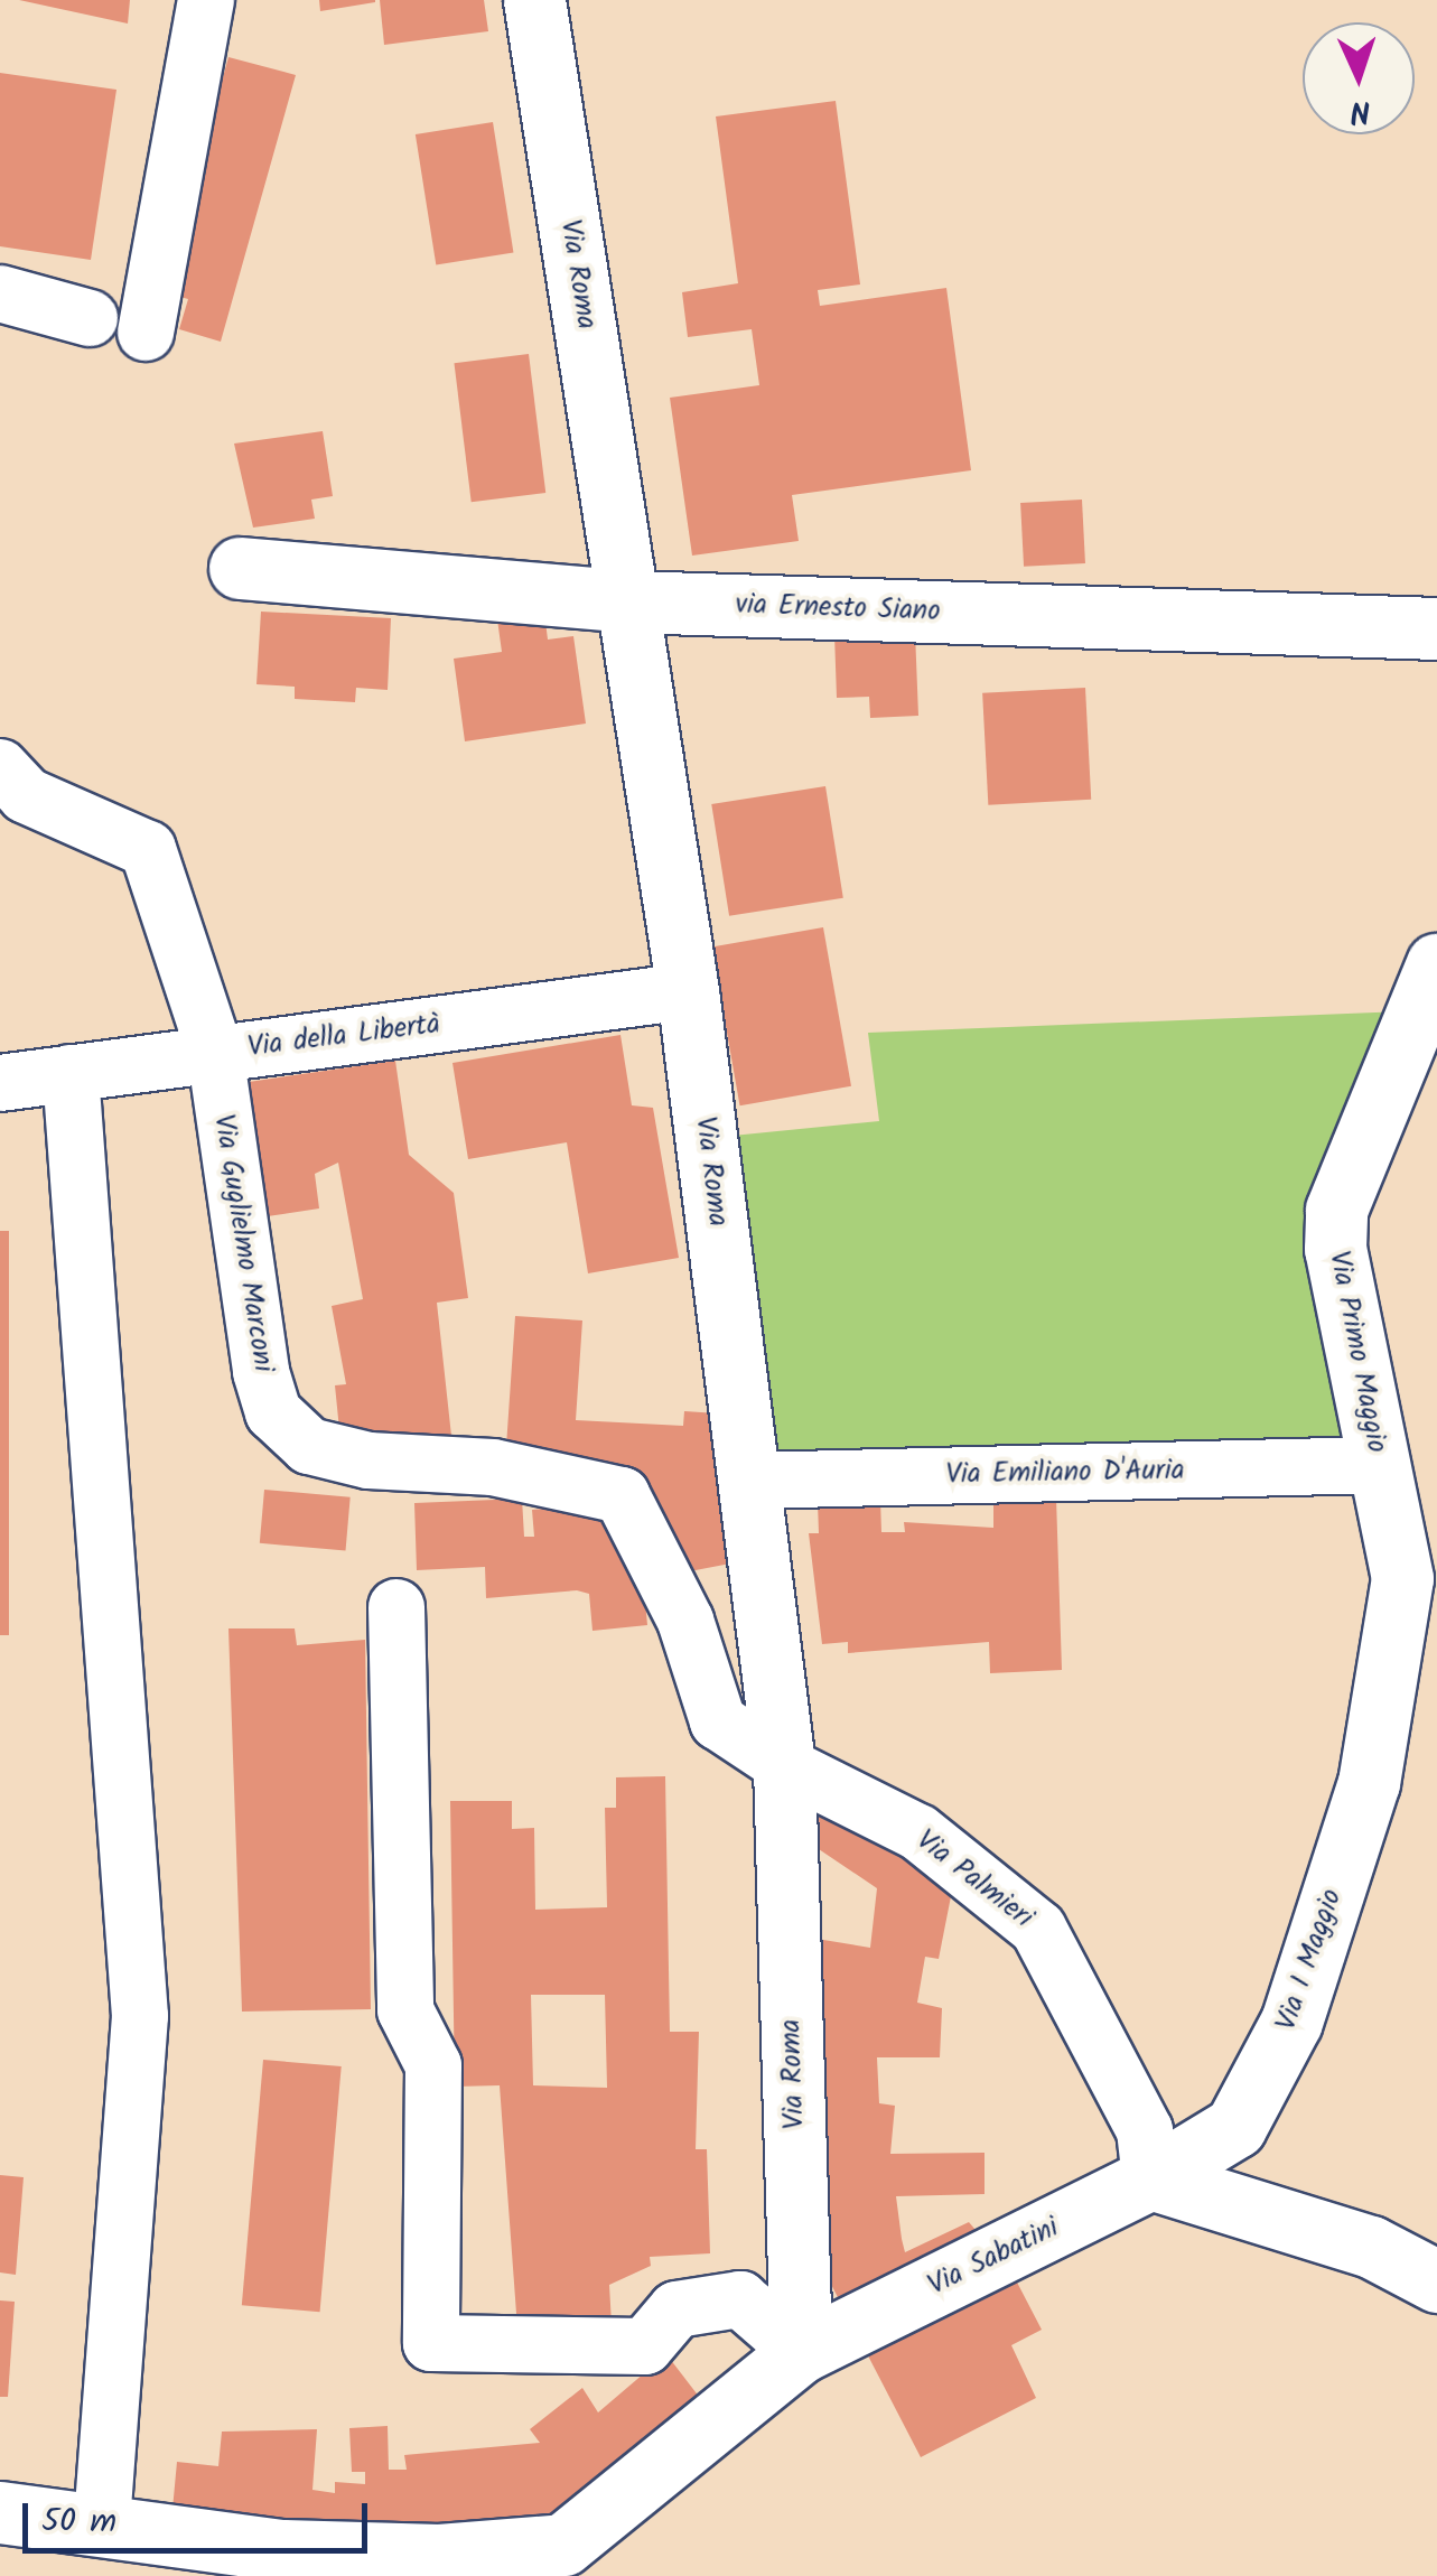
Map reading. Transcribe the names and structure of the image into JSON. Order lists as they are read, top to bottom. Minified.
{"streets":{"street":["Via Roma","via Ernesto Siano","Via della Libertà","Via Guglielmo Marconi","Via Primo Maggio","Via Emiliano D'Auria","Via Palmieri","Via I Maggio","Via Sabatini"]},"crossings":[["Via Roma","via Ernesto Siano"],["Via Roma","Via della Libertà"],["Via Roma","Via Guglielmo Marconi"],["Via Roma","Via Emiliano D'Auria"],["Via Roma","Via Palmieri"],["Via Roma","Via Sabatini"],["Via della Libertà","Via Guglielmo Marconi"],["Via Guglielmo Marconi","Via Palmieri"],["Via Primo Maggio","Via Emiliano D'Auria"],["Via Primo Maggio","Via I Maggio"],["Via Palmieri","Via I Maggio"],["Via Palmieri","Via Sabatini"],["Via I Maggio","Via Sabatini"]],"scale_bar":"50 m","north":"bottom"}
